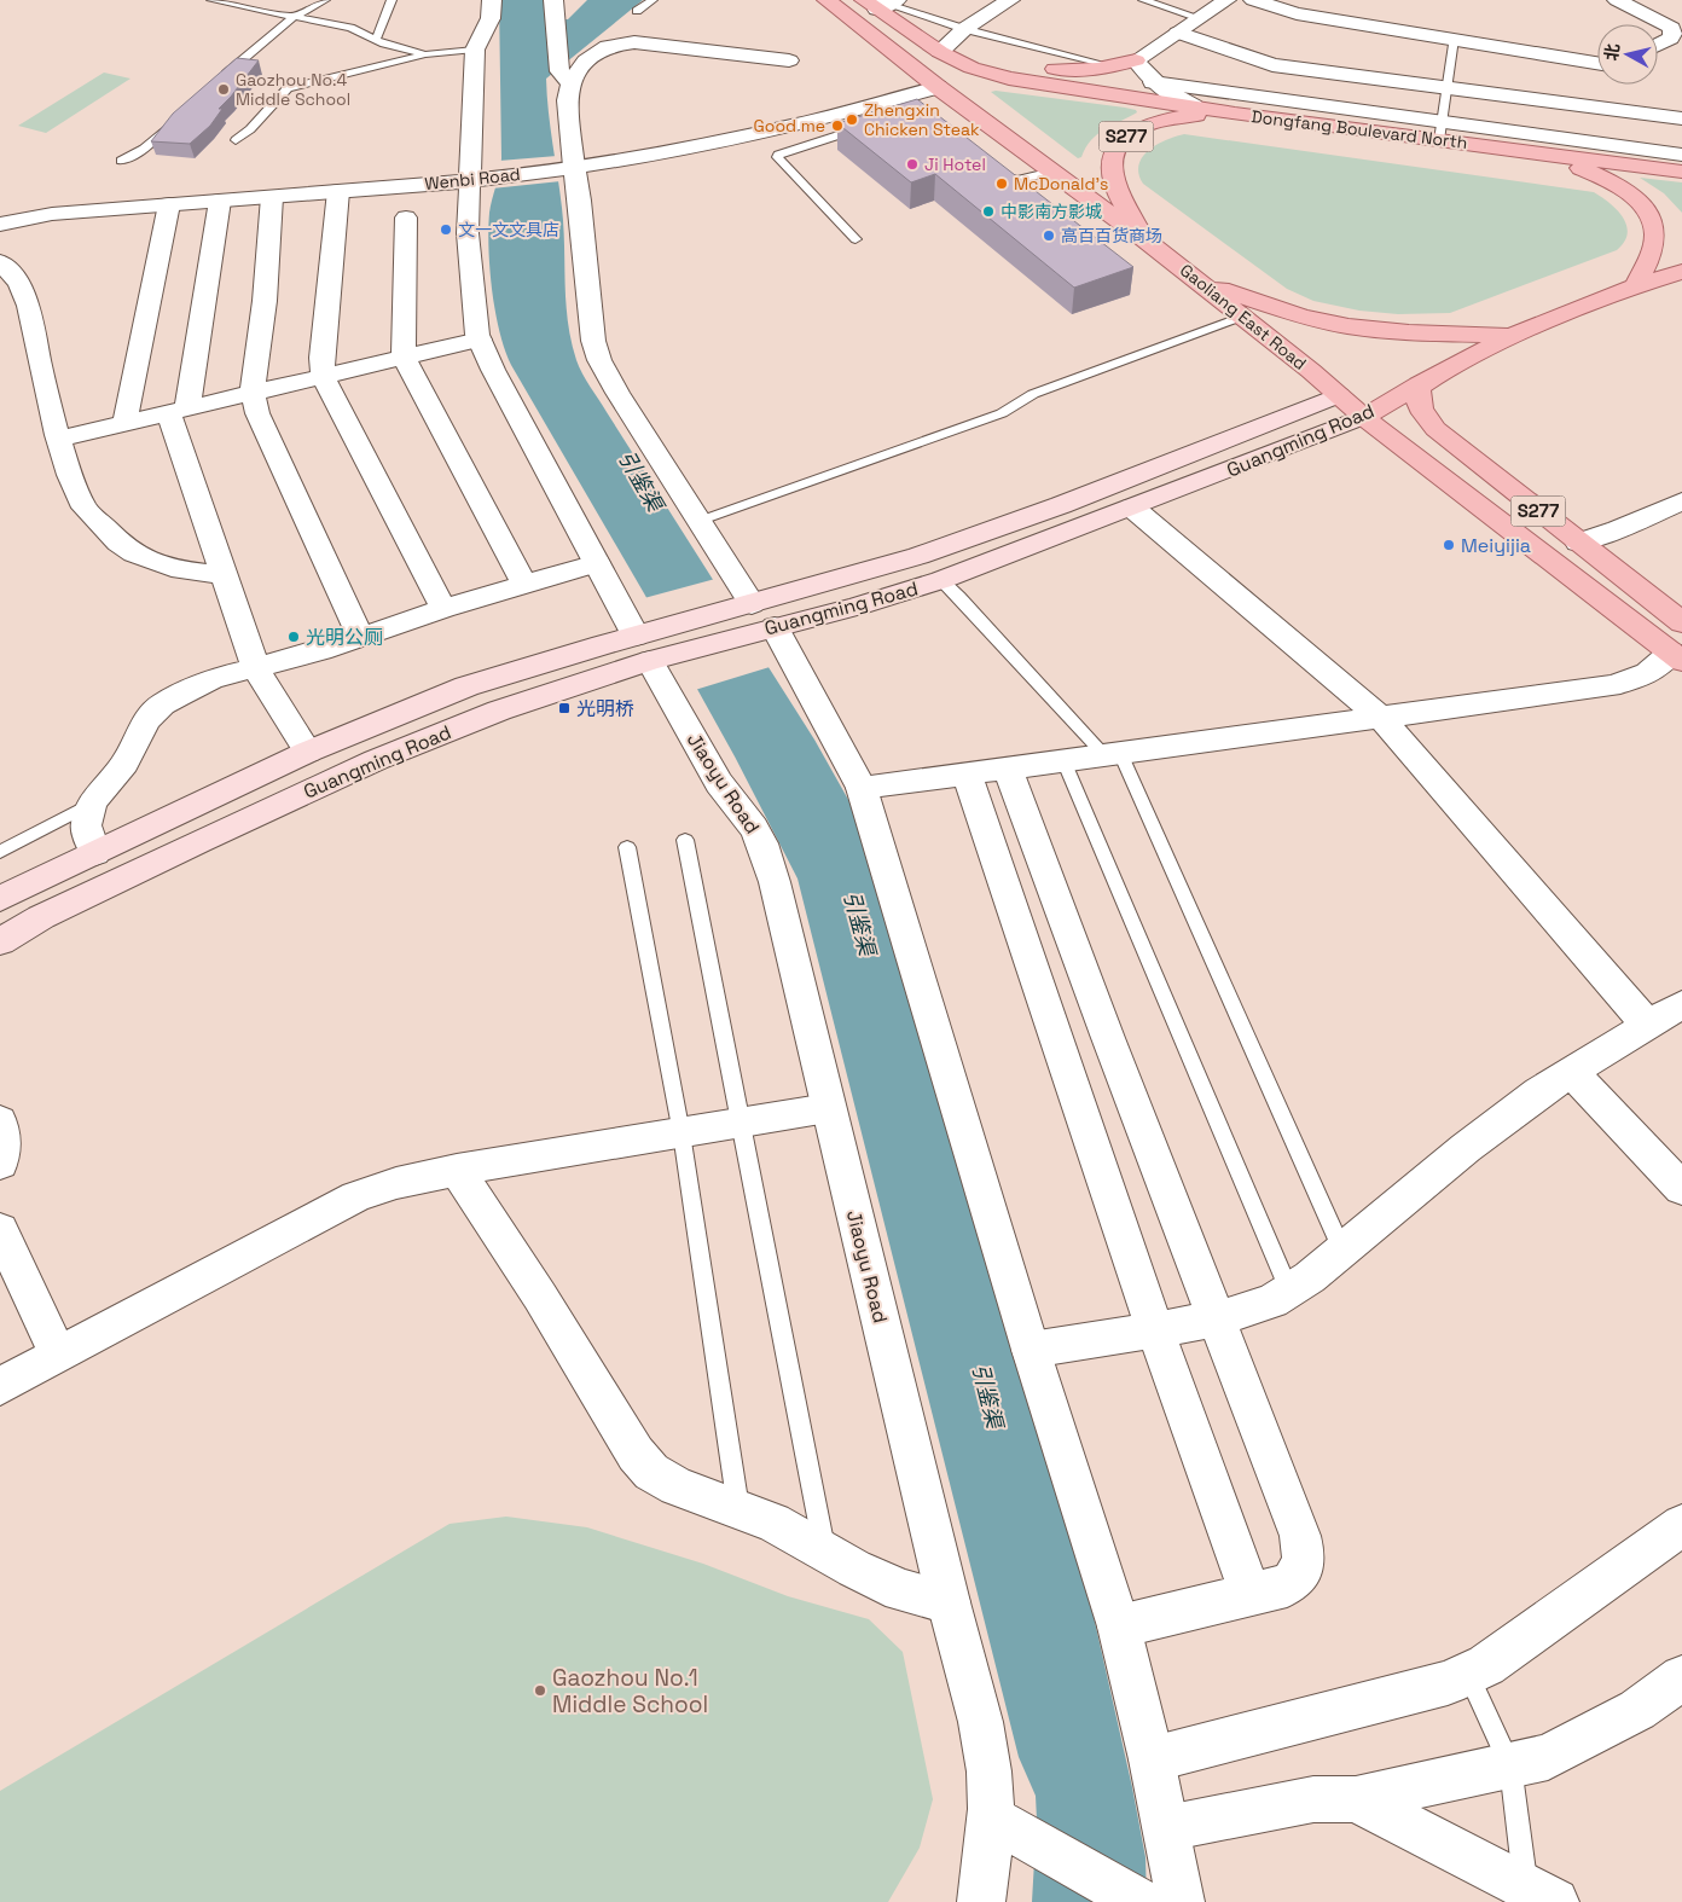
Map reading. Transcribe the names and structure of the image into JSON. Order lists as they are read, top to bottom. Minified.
{"streets":{"main road":["Dongfang Boulevard North","S277","Gaoliang East Road","Guangming Road"],"street":["Wenbi Road","Jiaoyu Road"]},"crossings":[["Dongfang Boulevard North","S277"],["S277","Gaoliang East Road"],["S277","Guangming Road"],["Wenbi Road","Gaoliang East Road"],["Wenbi Road","Jiaoyu Road"],["Gaoliang East Road","Guangming Road"],["Guangming Road","Jiaoyu Road"]],"water":["引鉴渠"],"places":{"other":["Gaozhou No.4 Middle School","Zhengxin Chicken Steak","Good me","Ji Hotel","McDonald's","中影南方影城","文一文文具店","高百百货商场","Meiyijia","光明公厕","Gaozhou No.1 Middle School"],"transit":["光明桥"]},"north":"left"}
